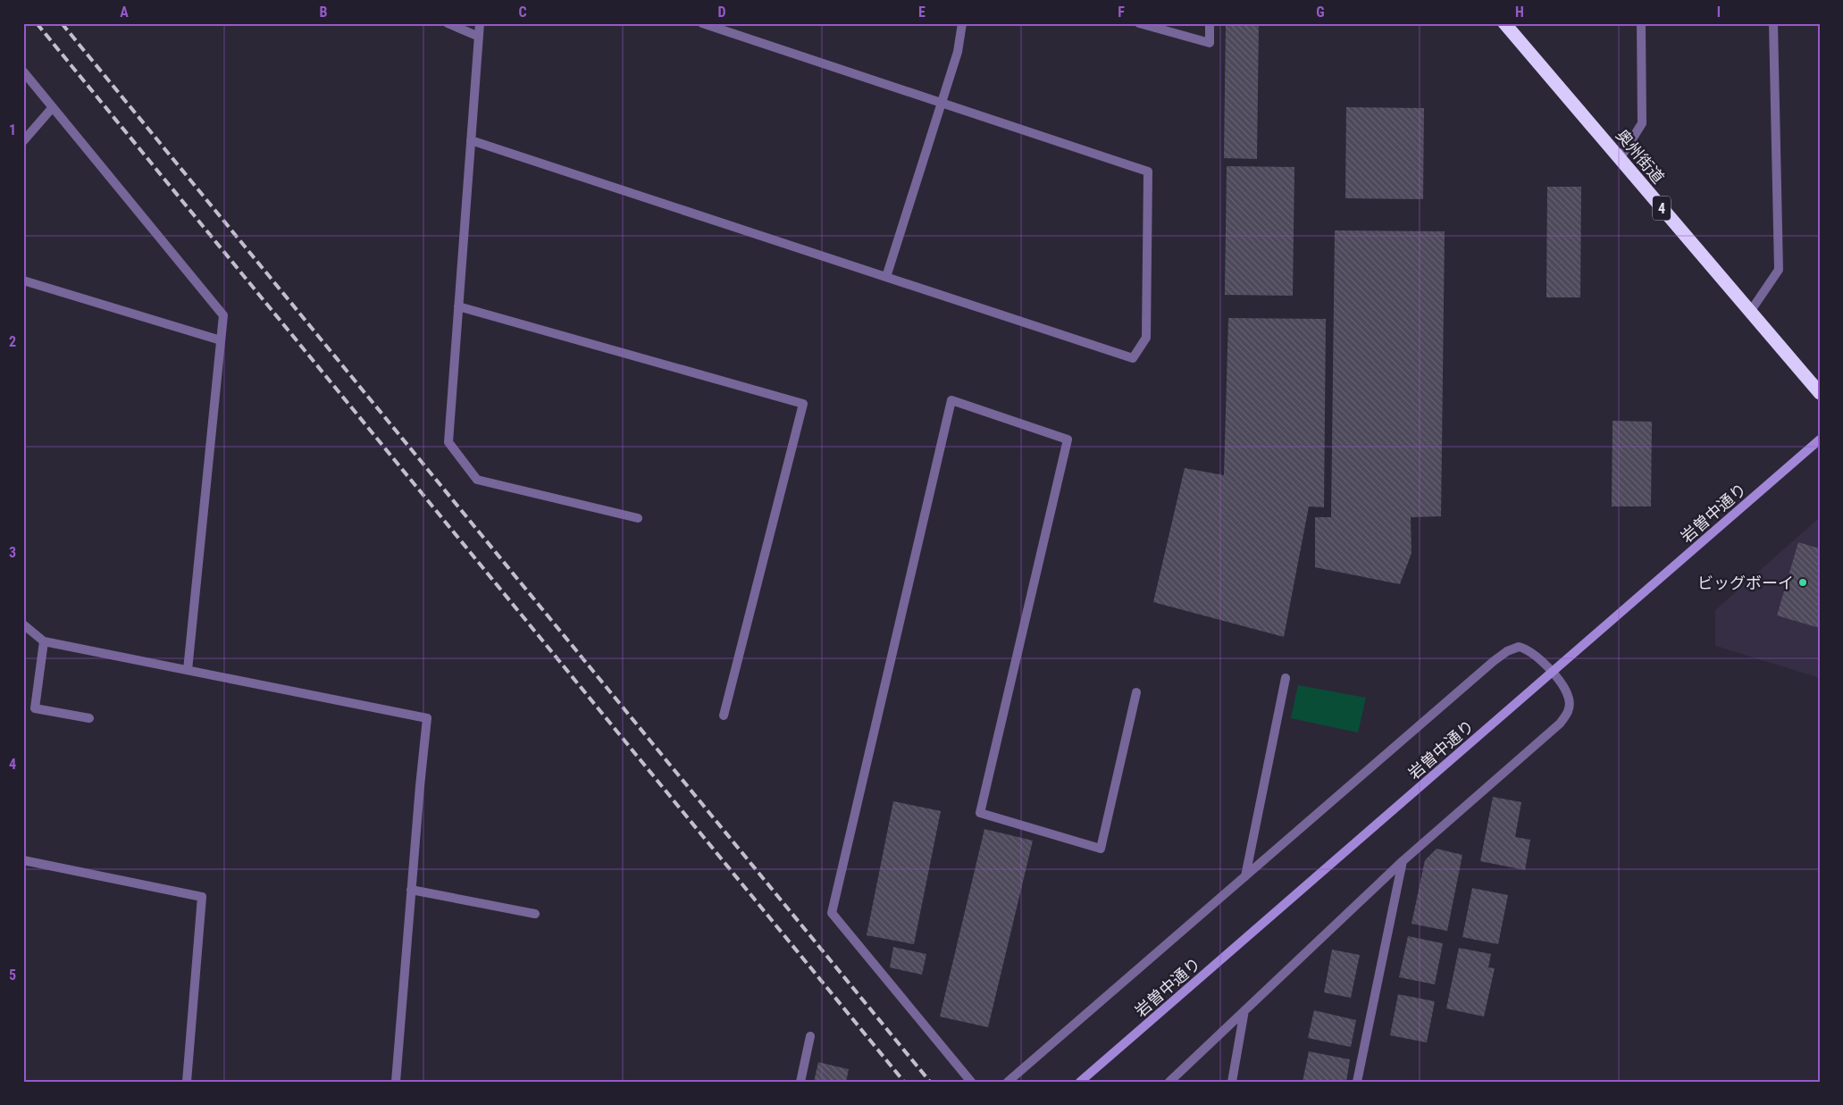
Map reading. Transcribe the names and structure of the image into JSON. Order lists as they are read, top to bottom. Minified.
{"streets":{"highway":["奥州街道","4"],"street":["岩曽中通り"]},"places":["ビッグボーイ"],"grid":{"columns":["A","B","C","D","E","F","G","H","I"],"rows":["1","2","3","4","5"]}}
